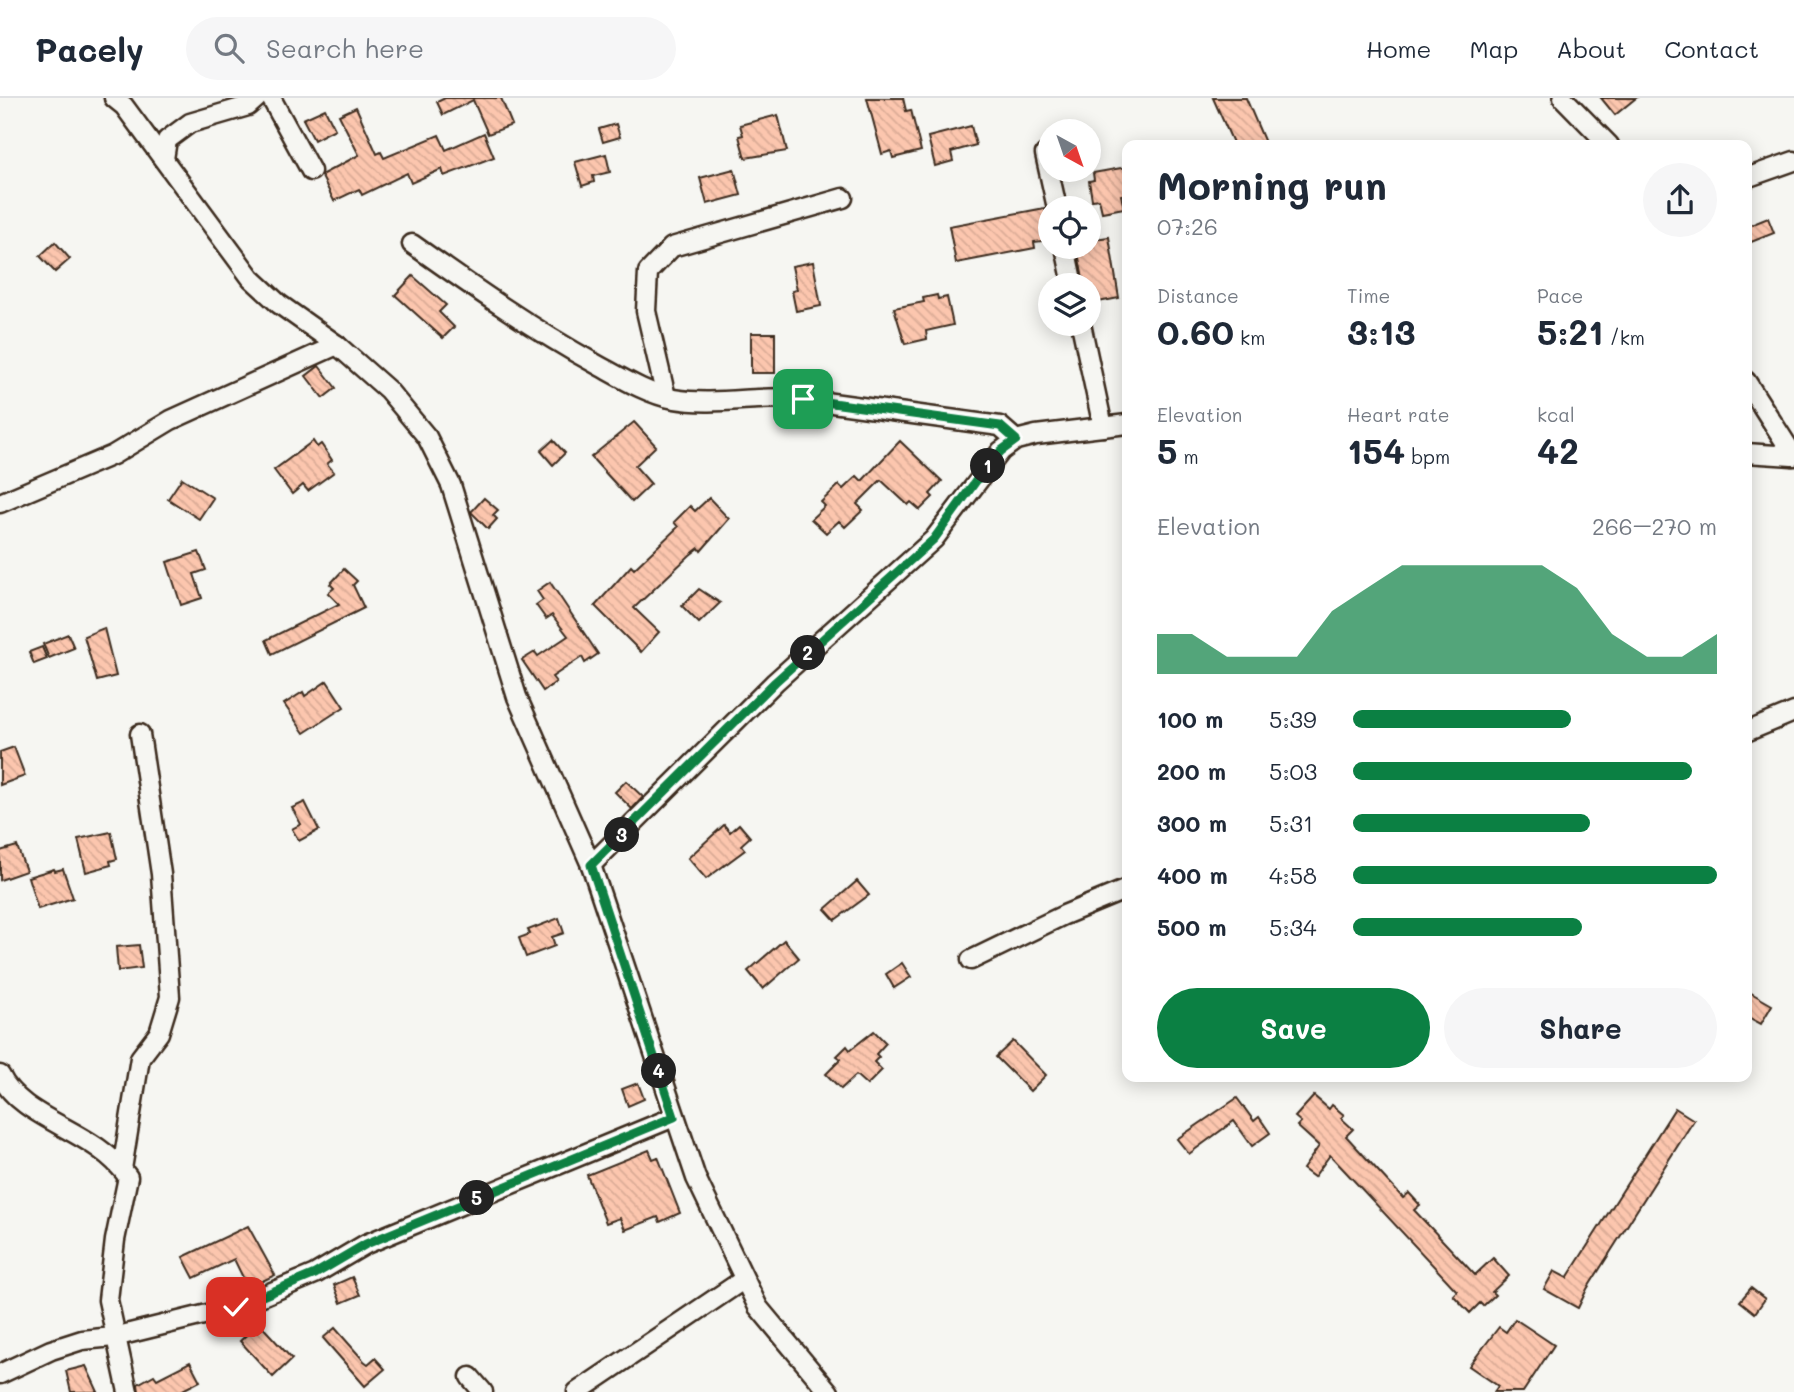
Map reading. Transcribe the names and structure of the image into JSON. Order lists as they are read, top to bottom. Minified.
{"north":"bottom right","page":{"header":"Pacely","search":"Search here","nav":["Home","Map","About","Contact"],"heading":["Morning run","07:26"],"stats":[["Distance","0.60 km"],["Time","3:13"],["Pace","5:21 /km"],["Elevation","5 m"],["Heart rate","154 bpm"],["kcal","42"]],"pins":["1","2","3","4","5"],"chart":["Elevation","266–270 m"],"list":[{"name":"100 m","note":"5:39"},{"name":"200 m","note":"5:03"},{"name":"300 m","note":"5:31"},{"name":"400 m","note":"4:58"},{"name":"500 m","note":"5:34"}],"buttons":["Save","Share"]}}
